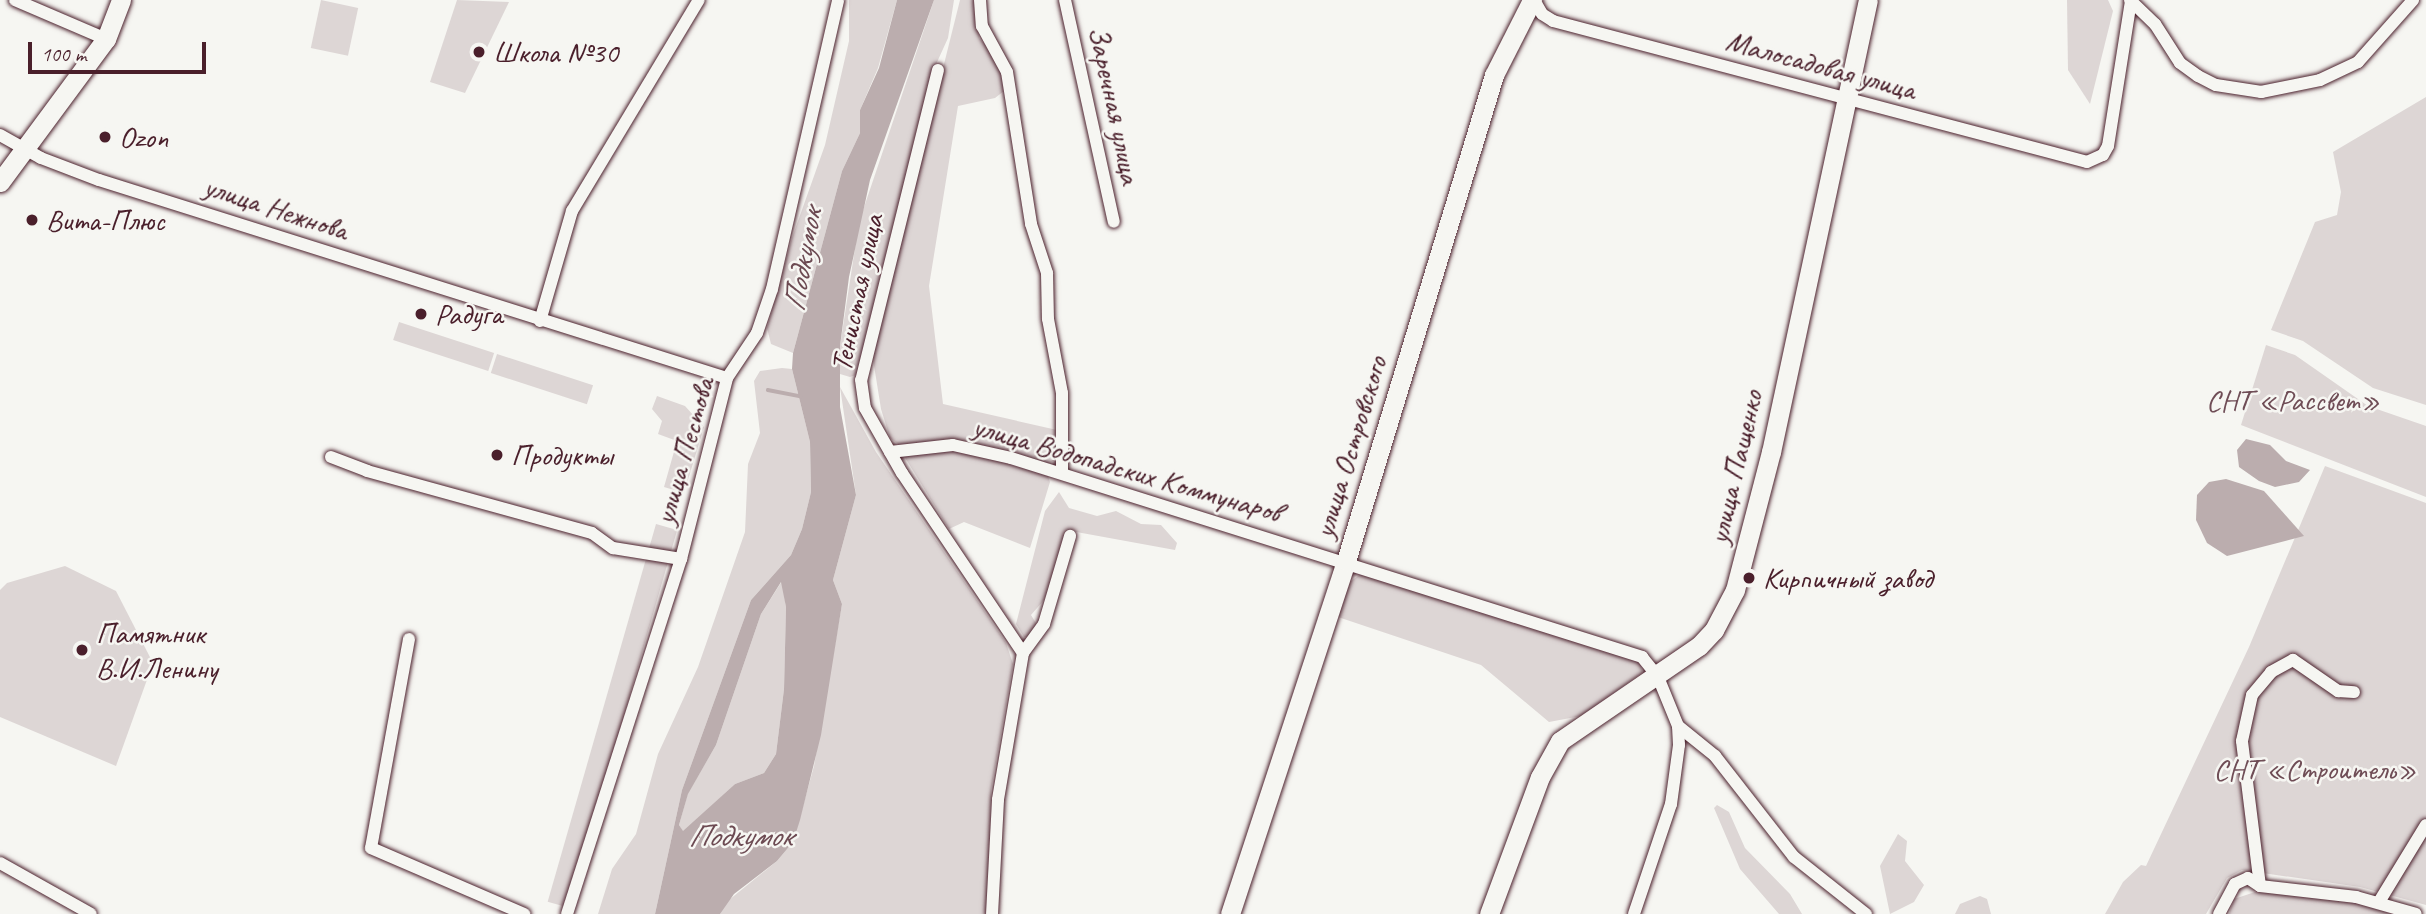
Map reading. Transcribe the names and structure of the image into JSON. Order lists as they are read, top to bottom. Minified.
{"streets":{"street":["Малосадовая улица","Заречная улица","улица Нежнова","Тенистая улица","улица Островского","улица Пестова","улица Пащенко","улица Водопадских Коммунаров"]},"crossings":[["Малосадовая улица","улица Островского"],["Малосадовая улица","улица Пащенко"],["улица Нежнова","улица Пестова"],["Тенистая улица","улица Водопадских Коммунаров"],["улица Островского","улица Водопадских Коммунаров"],["улица Пащенко","улица Водопадских Коммунаров"]],"water":["Подкумок"],"parks":["СНТ «Рассвет»","СНТ «Строитель»"],"places":["Школа №30","Ozon","Вита-Плюс","Радуга","Продукты","Кирпичный завод","Памятник В.И.Ленину"],"scale_bar":"100 m"}
